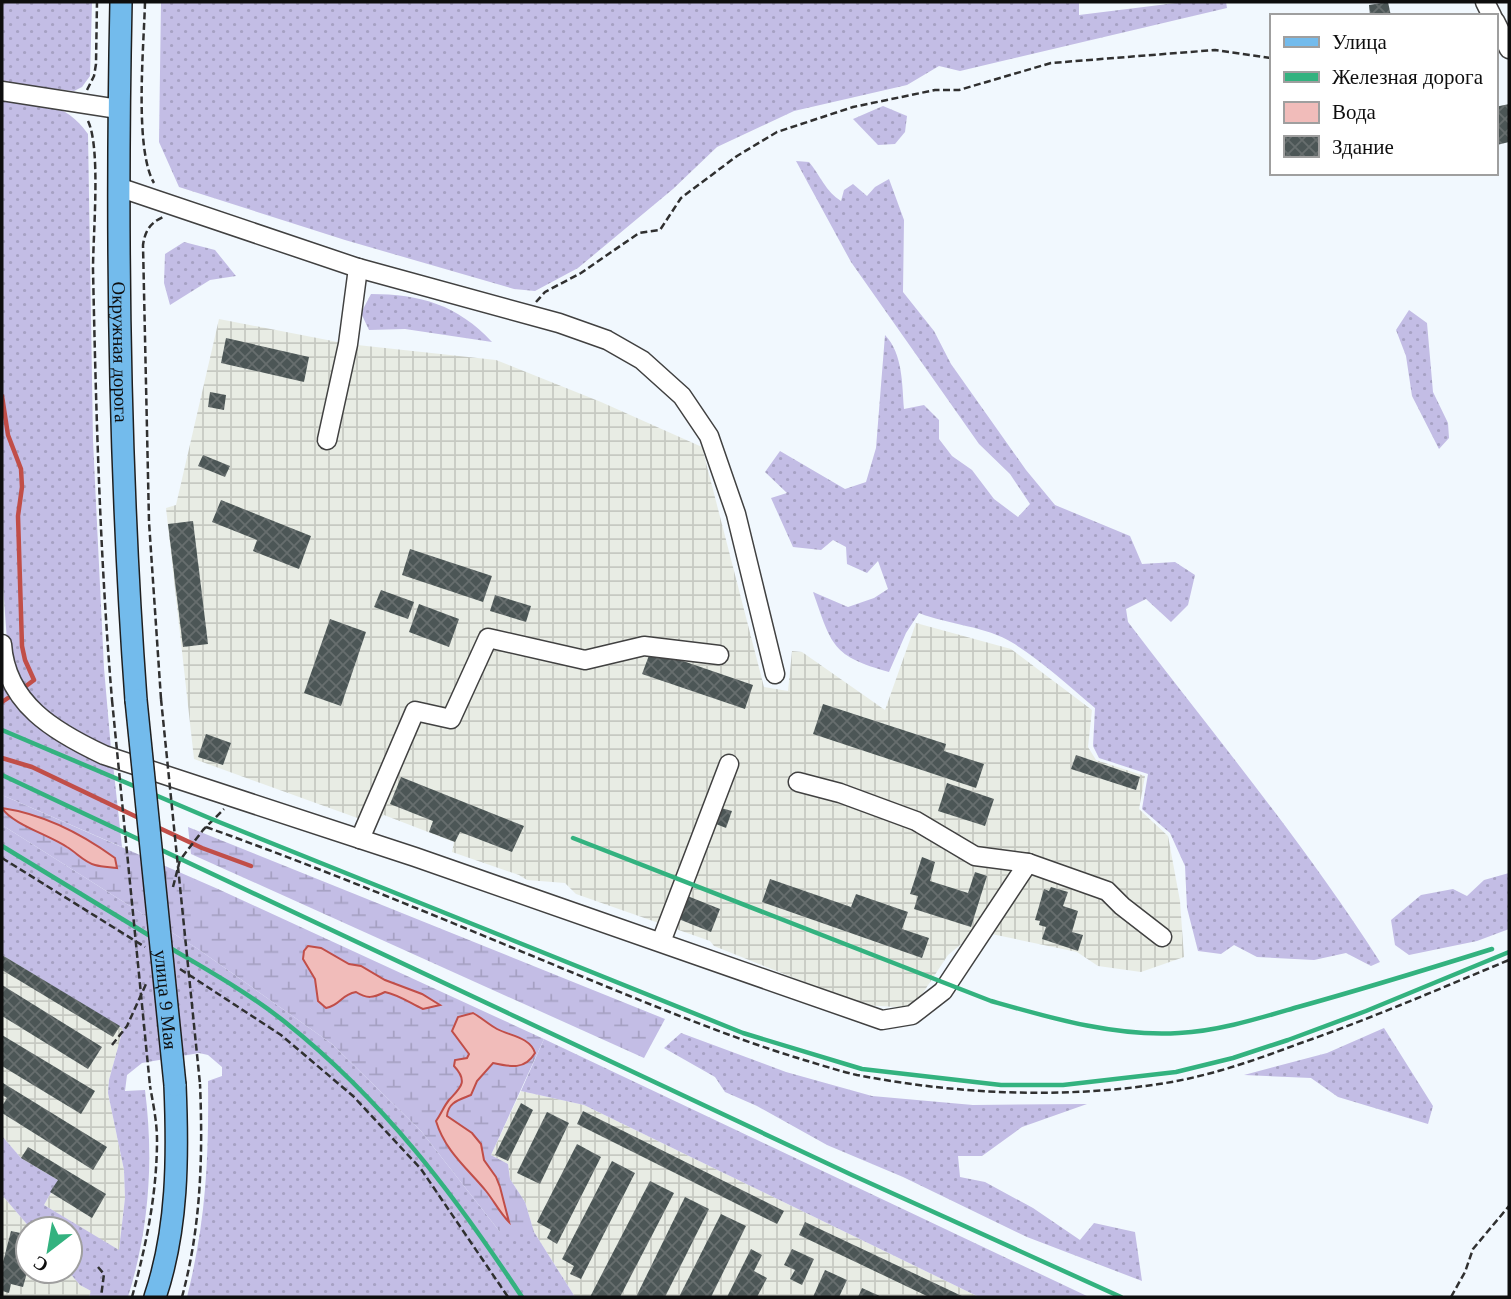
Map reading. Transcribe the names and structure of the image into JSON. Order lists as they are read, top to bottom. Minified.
{"streets":{"main road":["Окружная дорога","улица 9 Мая"]},"crossings":[["Окружная дорога","улица 9 Мая"]],"legend":["Улица","Железная дорога","Вода","Здание"],"north":"bottom left"}
